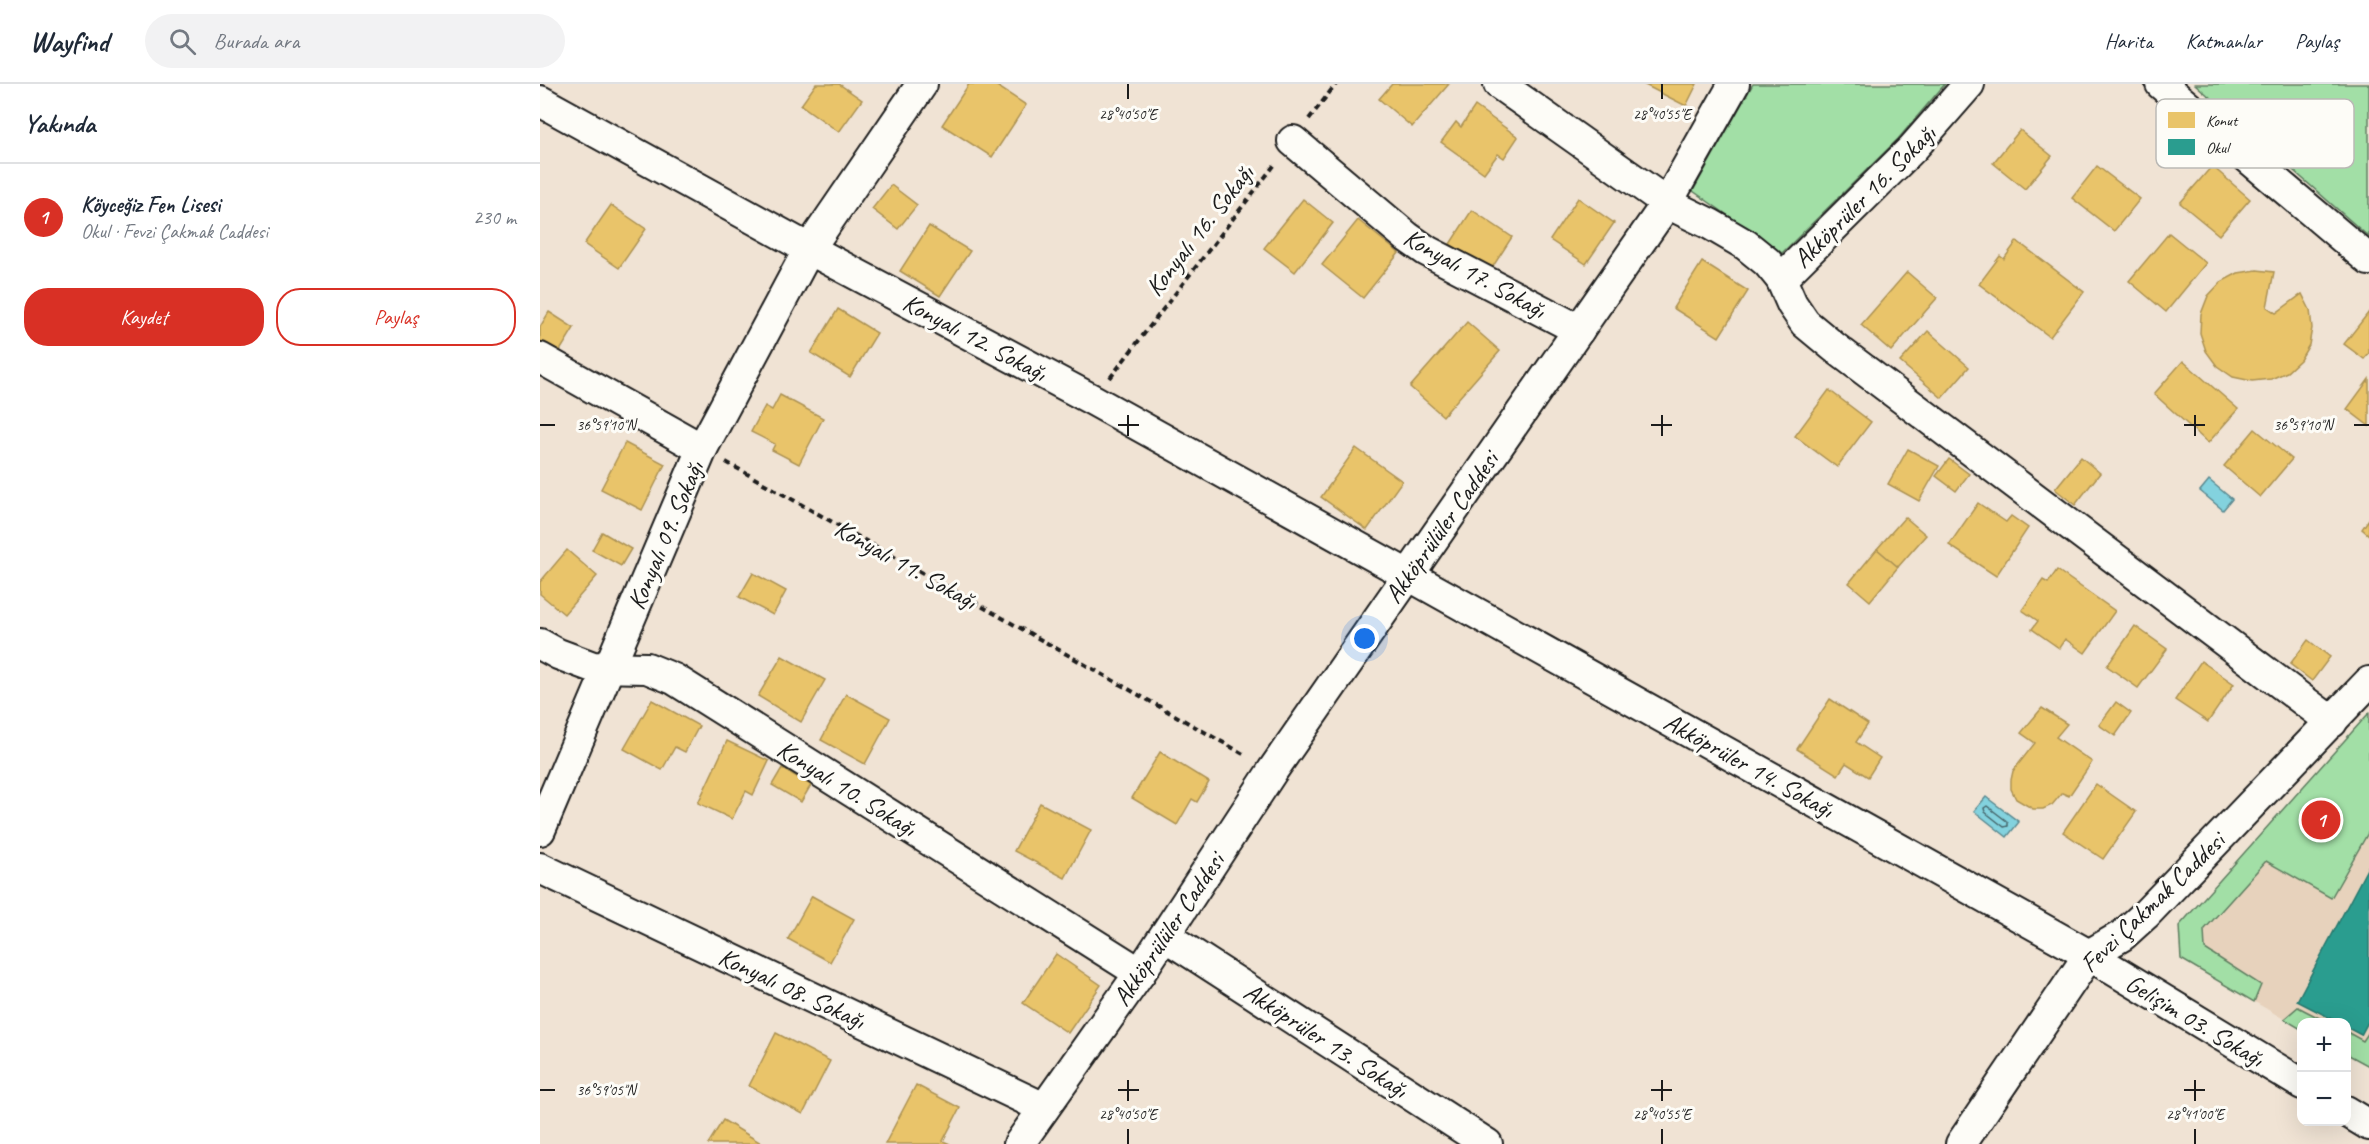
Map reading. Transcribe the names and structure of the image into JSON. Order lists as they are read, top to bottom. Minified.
{"streets":{"street":["Akköprüler 16. Sokağı","Konyalı 17. Sokağı","Konyalı 12. Sokağı","Akköprülüler Caddesi","Konyalı 09. Sokağı","Akköprüler 14. Sokağı","Konyalı 10. Sokağı","Fevzi Çakmak Caddesi","Konyalı 08. Sokağı","Gelişim 03. Sokağı","Akköprüler 13. Sokağı"],"path":["Konyalı 16. Sokağı","Konyalı 11. Sokağı"]},"crossings":[["Konyalı 16. Sokağı","Konyalı 17. Sokağı"],["Konyalı 16. Sokağı","Konyalı 12. Sokağı"],["Konyalı 17. Sokağı","Akköprülüler Caddesi"],["Konyalı 12. Sokağı","Akköprülüler Caddesi"],["Konyalı 12. Sokağı","Konyalı 09. Sokağı"],["Konyalı 12. Sokağı","Akköprüler 14. Sokağı"],["Akköprülüler Caddesi","Konyalı 11. Sokağı"],["Akköprülüler Caddesi","Akköprüler 14. Sokağı"],["Akköprülüler Caddesi","Konyalı 10. Sokağı"],["Akköprülüler Caddesi","Konyalı 08. Sokağı"],["Akköprülüler Caddesi","Akköprüler 13. Sokağı"],["Konyalı 09. Sokağı","Konyalı 11. Sokağı"],["Konyalı 09. Sokağı","Konyalı 10. Sokağı"],["Akköprüler 14. Sokağı","Fevzi Çakmak Caddesi"],["Akköprüler 14. Sokağı","Gelişim 03. Sokağı"],["Fevzi Çakmak Caddesi","Gelişim 03. Sokağı"]],"legend":["Konut","Okul"],"page":{"header":"Wayfind","search":"Burada ara","nav":["Harita","Katmanlar","Paylaş"],"heading":"Yakında","list":[{"mark":"1","name":"Köyceğiz Fen Lisesi","note":"Okul · Fevzi Çakmak Caddesi","value":"230 m"}],"buttons":["Kaydet","Paylaş"],"pins":"1","map_buttons":["+","−"]},"coordinates":["28°40'50\"E","28°40'55\"E","36°59'10\"N","36°59'05\"N","28°41'00\"E"]}
